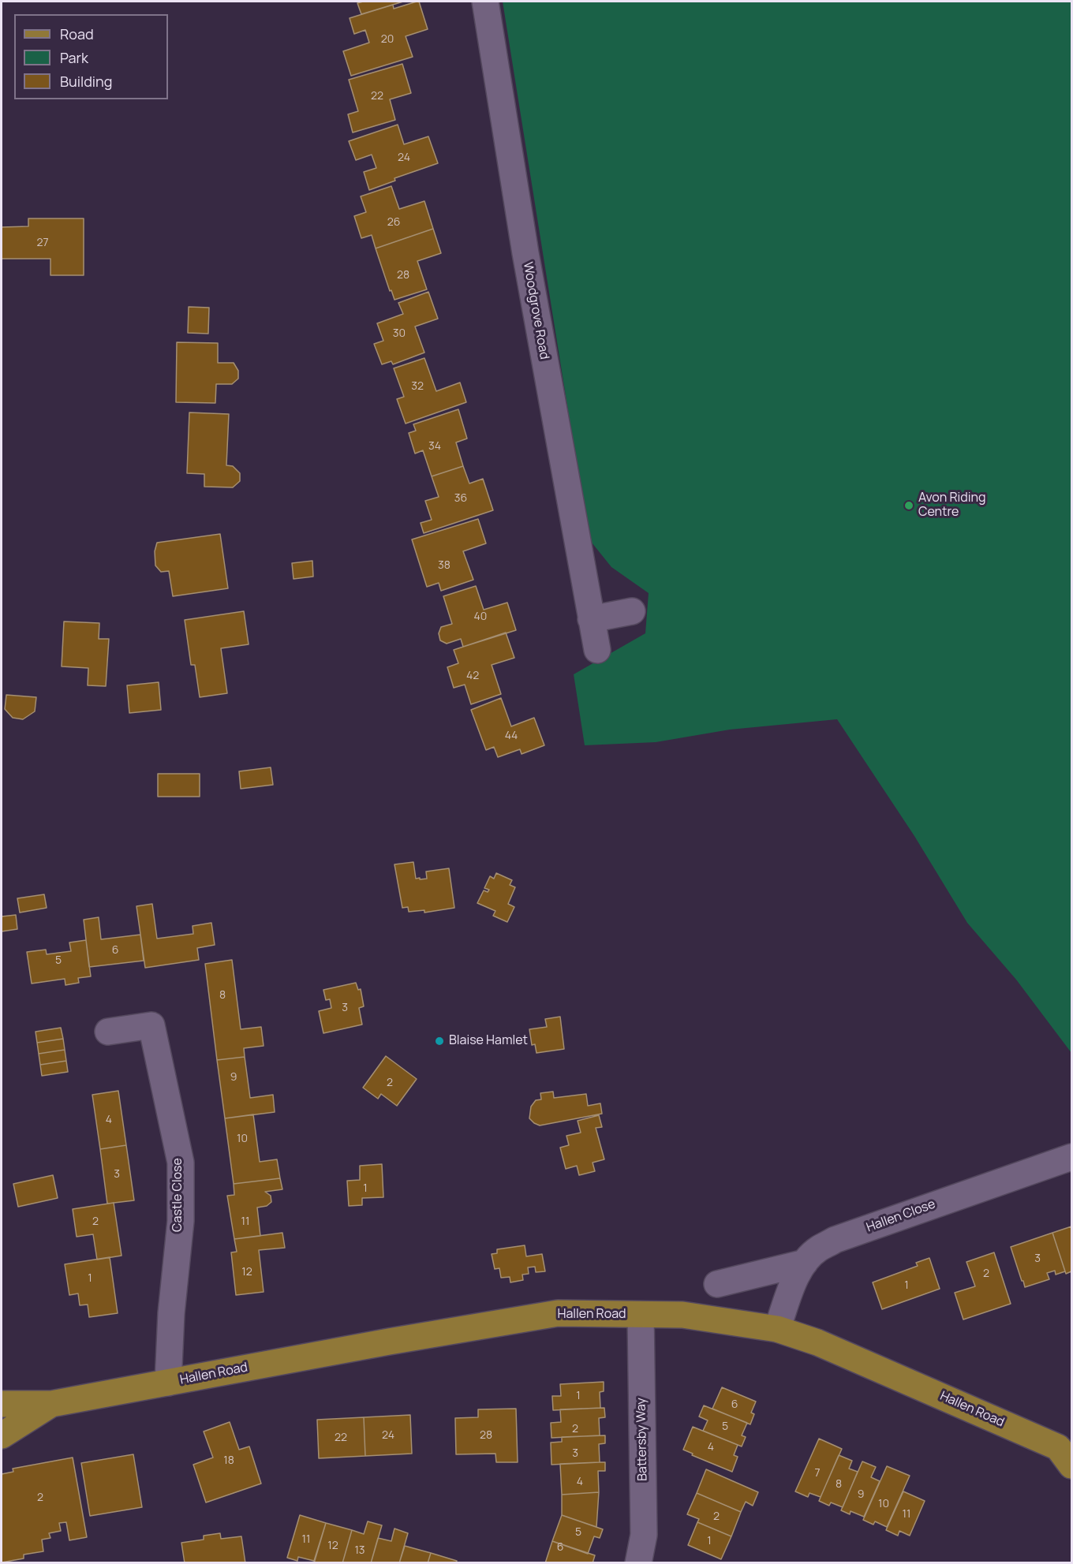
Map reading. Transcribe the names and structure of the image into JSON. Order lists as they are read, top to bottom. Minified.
{"streets":{"main road":["Hallen Road"],"street":["Woodgrove Road","Castle Close","Hallen Close","Battersby Way"]},"crossings":[["Castle Close","Hallen Road"],["Hallen Close","Hallen Road"],["Hallen Road","Battersby Way"]],"places":["Avon Riding Centre","Blaise Hamlet"],"house_numbers":["20","22","24","26","27","28","30","32","34","36","38","40","42","44","6","5","8","3","9","2","4","10","3","1","2","11","3","12","2","1","1","1","6","5","2","24","28","22","4","3","18","7","4","8","9","2","10","11","2","5","11","1","12","6","13"],"legend":["Road","Park","Building"]}
